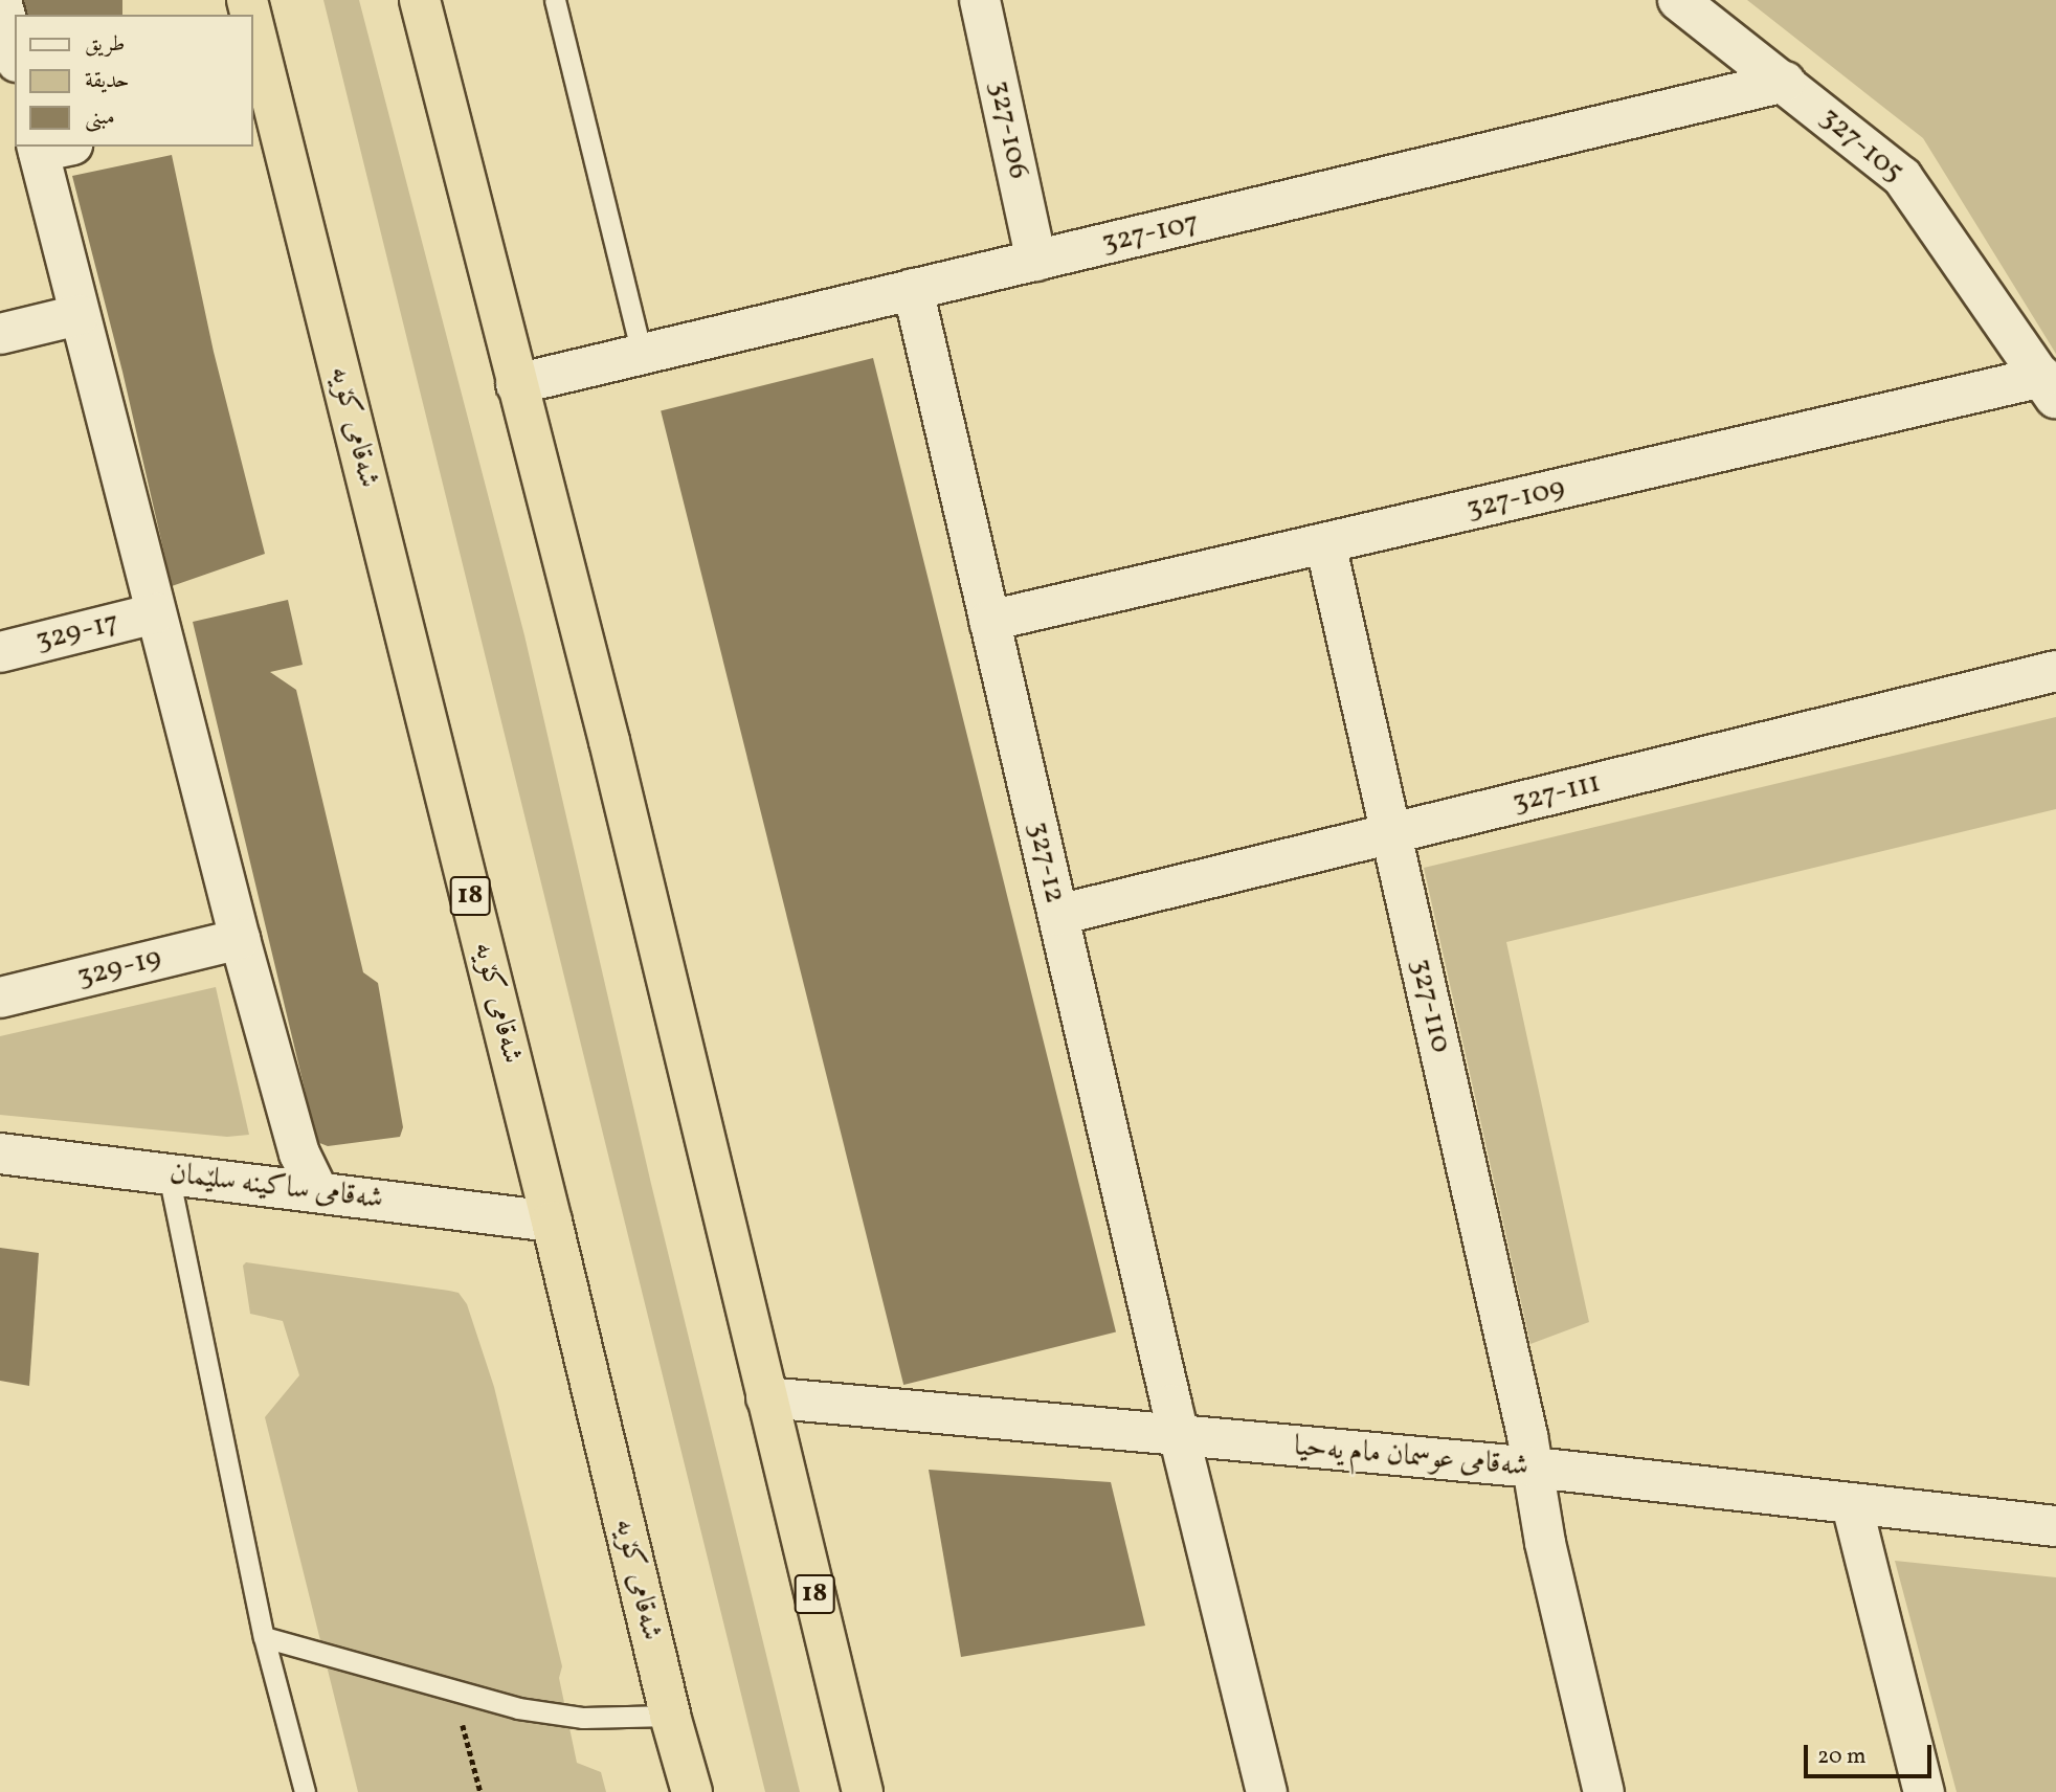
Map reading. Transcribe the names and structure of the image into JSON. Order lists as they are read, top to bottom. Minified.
{"streets":{"highway":["شەقامی کۆیە","18"],"street":["327-106","327-105","327-107","327-109","329-17","327-111","327-12","329-19","327-110","شەقامی ساکینە سلێمان","شەقامی عوسمان مام یەحیا"]},"crossings":[["327-106","327-107"],["327-105","327-107"],["327-105","327-109"],["327-107","327-12"],["327-107","18"],["شەقامی کۆیە","شەقامی ساکینە سلێمان"],["327-109","327-12"],["327-109","327-110"],["327-111","327-12"],["327-111","327-110"],["327-12","شەقامی عوسمان مام یەحیا"],["18","شەقامی عوسمان مام یەحیا"],["327-110","شەقامی عوسمان مام یەحیا"]],"legend":["طريق","حديقة","مبنى"],"scale_bar":"20 m"}
